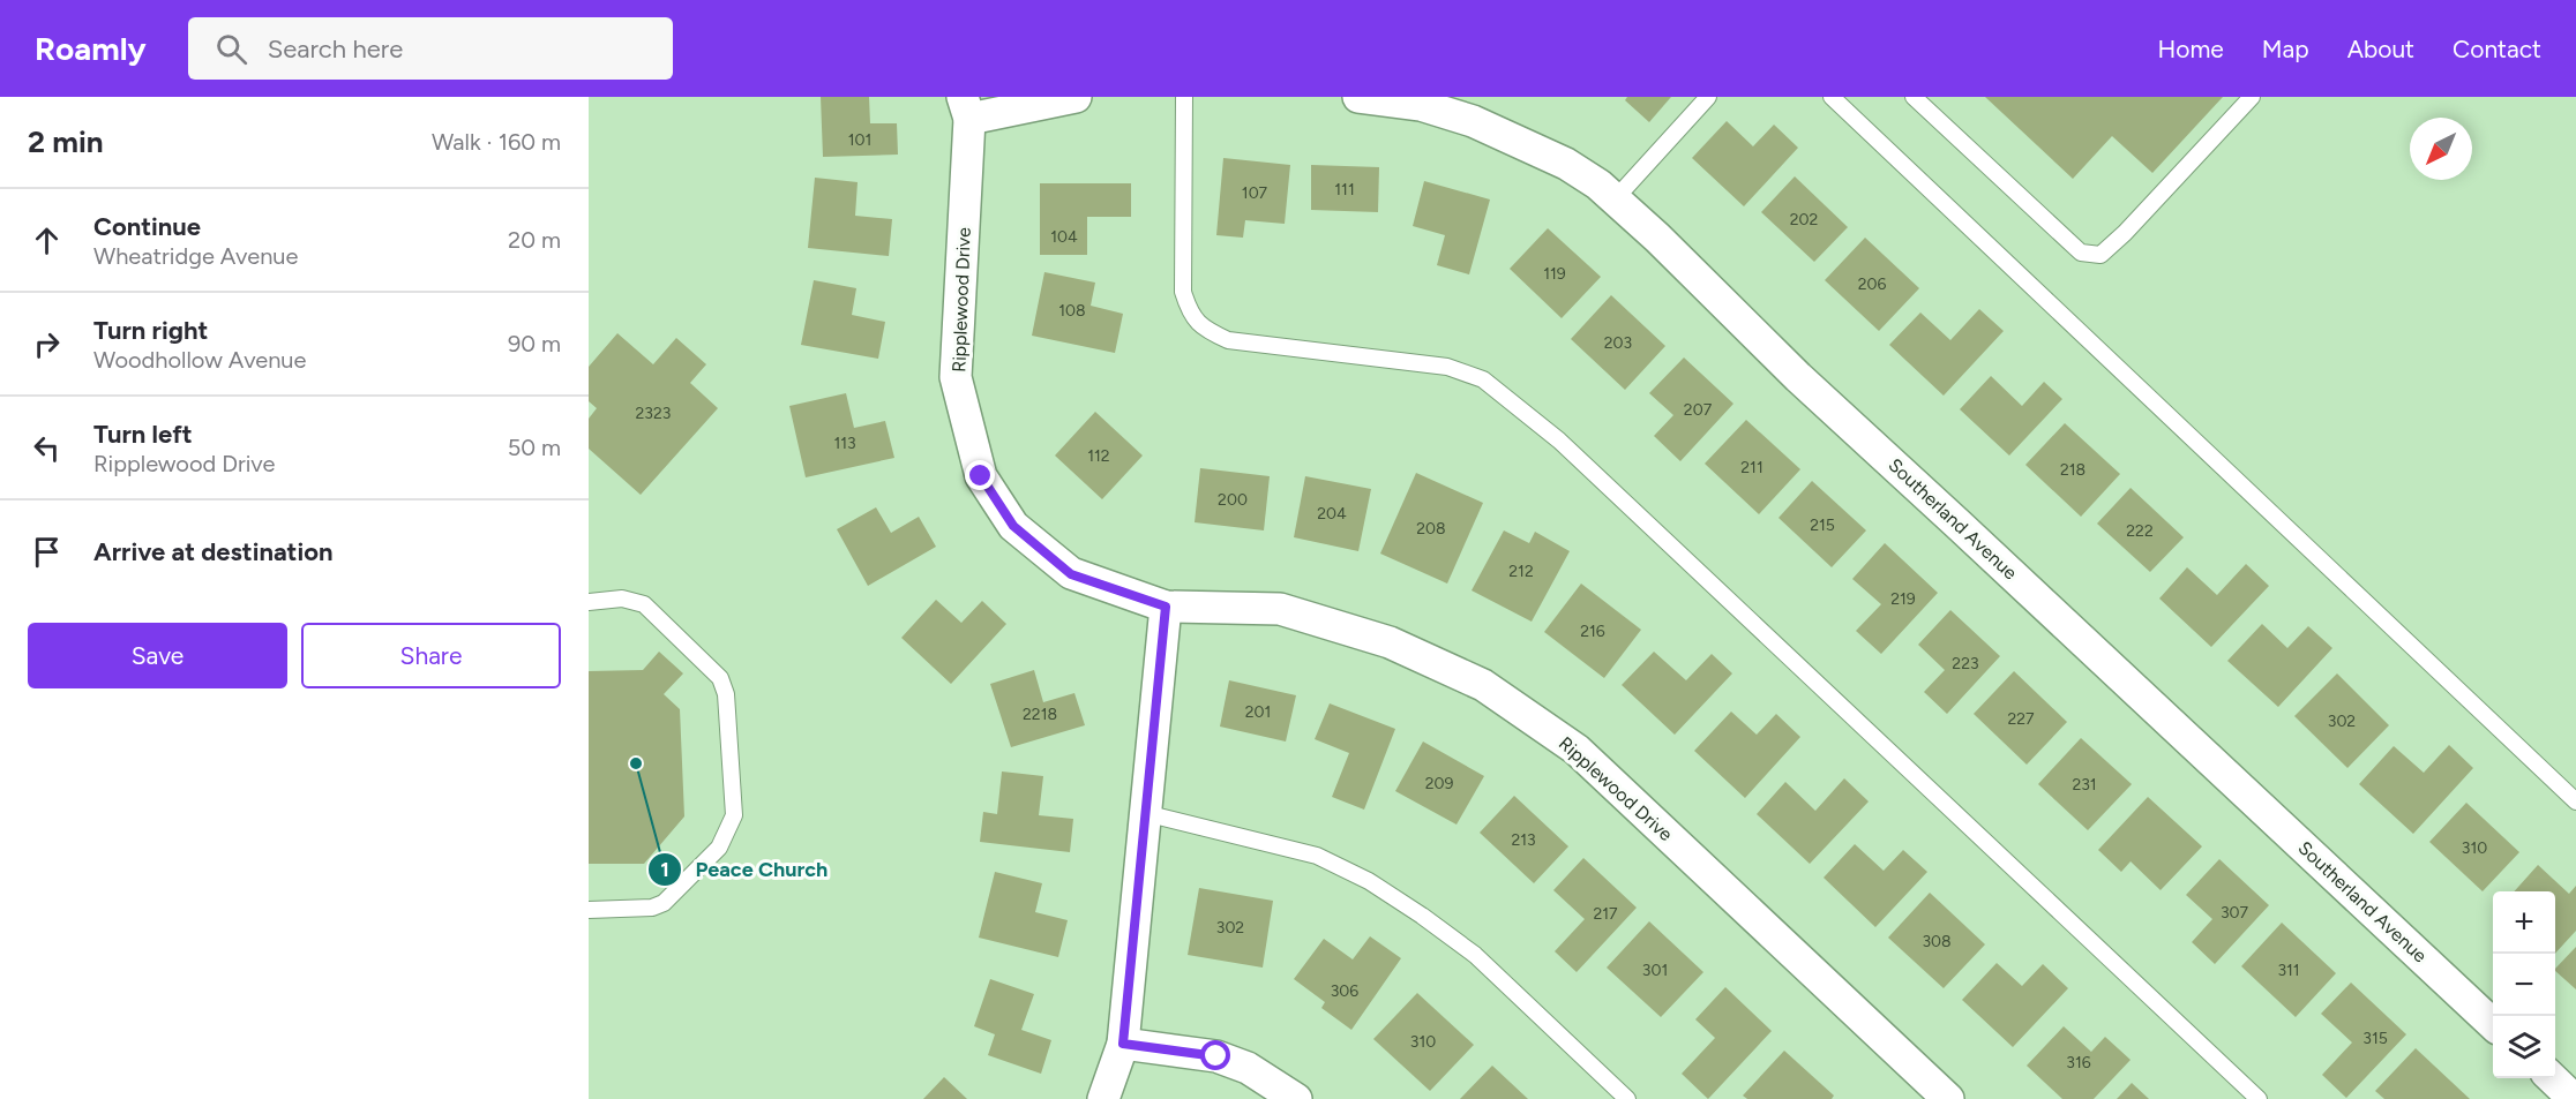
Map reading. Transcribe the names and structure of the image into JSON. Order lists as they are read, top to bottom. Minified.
{"streets":{"street":["Ripplewood Drive","Southerland Avenue"]},"places":["Peace Church"],"house_numbers":["101","111","107","202","104","119","206","108","203","207","2323","113","112","211","218","200","204","215","208","222","212","219","216","223","201","2218","227","302","209","231","213","310","307","217","302","308","301","311","306","315","310","316"],"north":"bottom left","page":{"header":"Roamly","search":"Search here","nav":["Home","Map","About","Contact"],"heading":["2 min","Walk · 160 m"],"list":[["Continue","Wheatridge Avenue","20 m"],["Turn right","Woodhollow Avenue","90 m"],["Turn left","Ripplewood Drive","50 m"],"Arrive at destination"],"buttons":["Save","Share"],"map_buttons":["+","−"]}}
